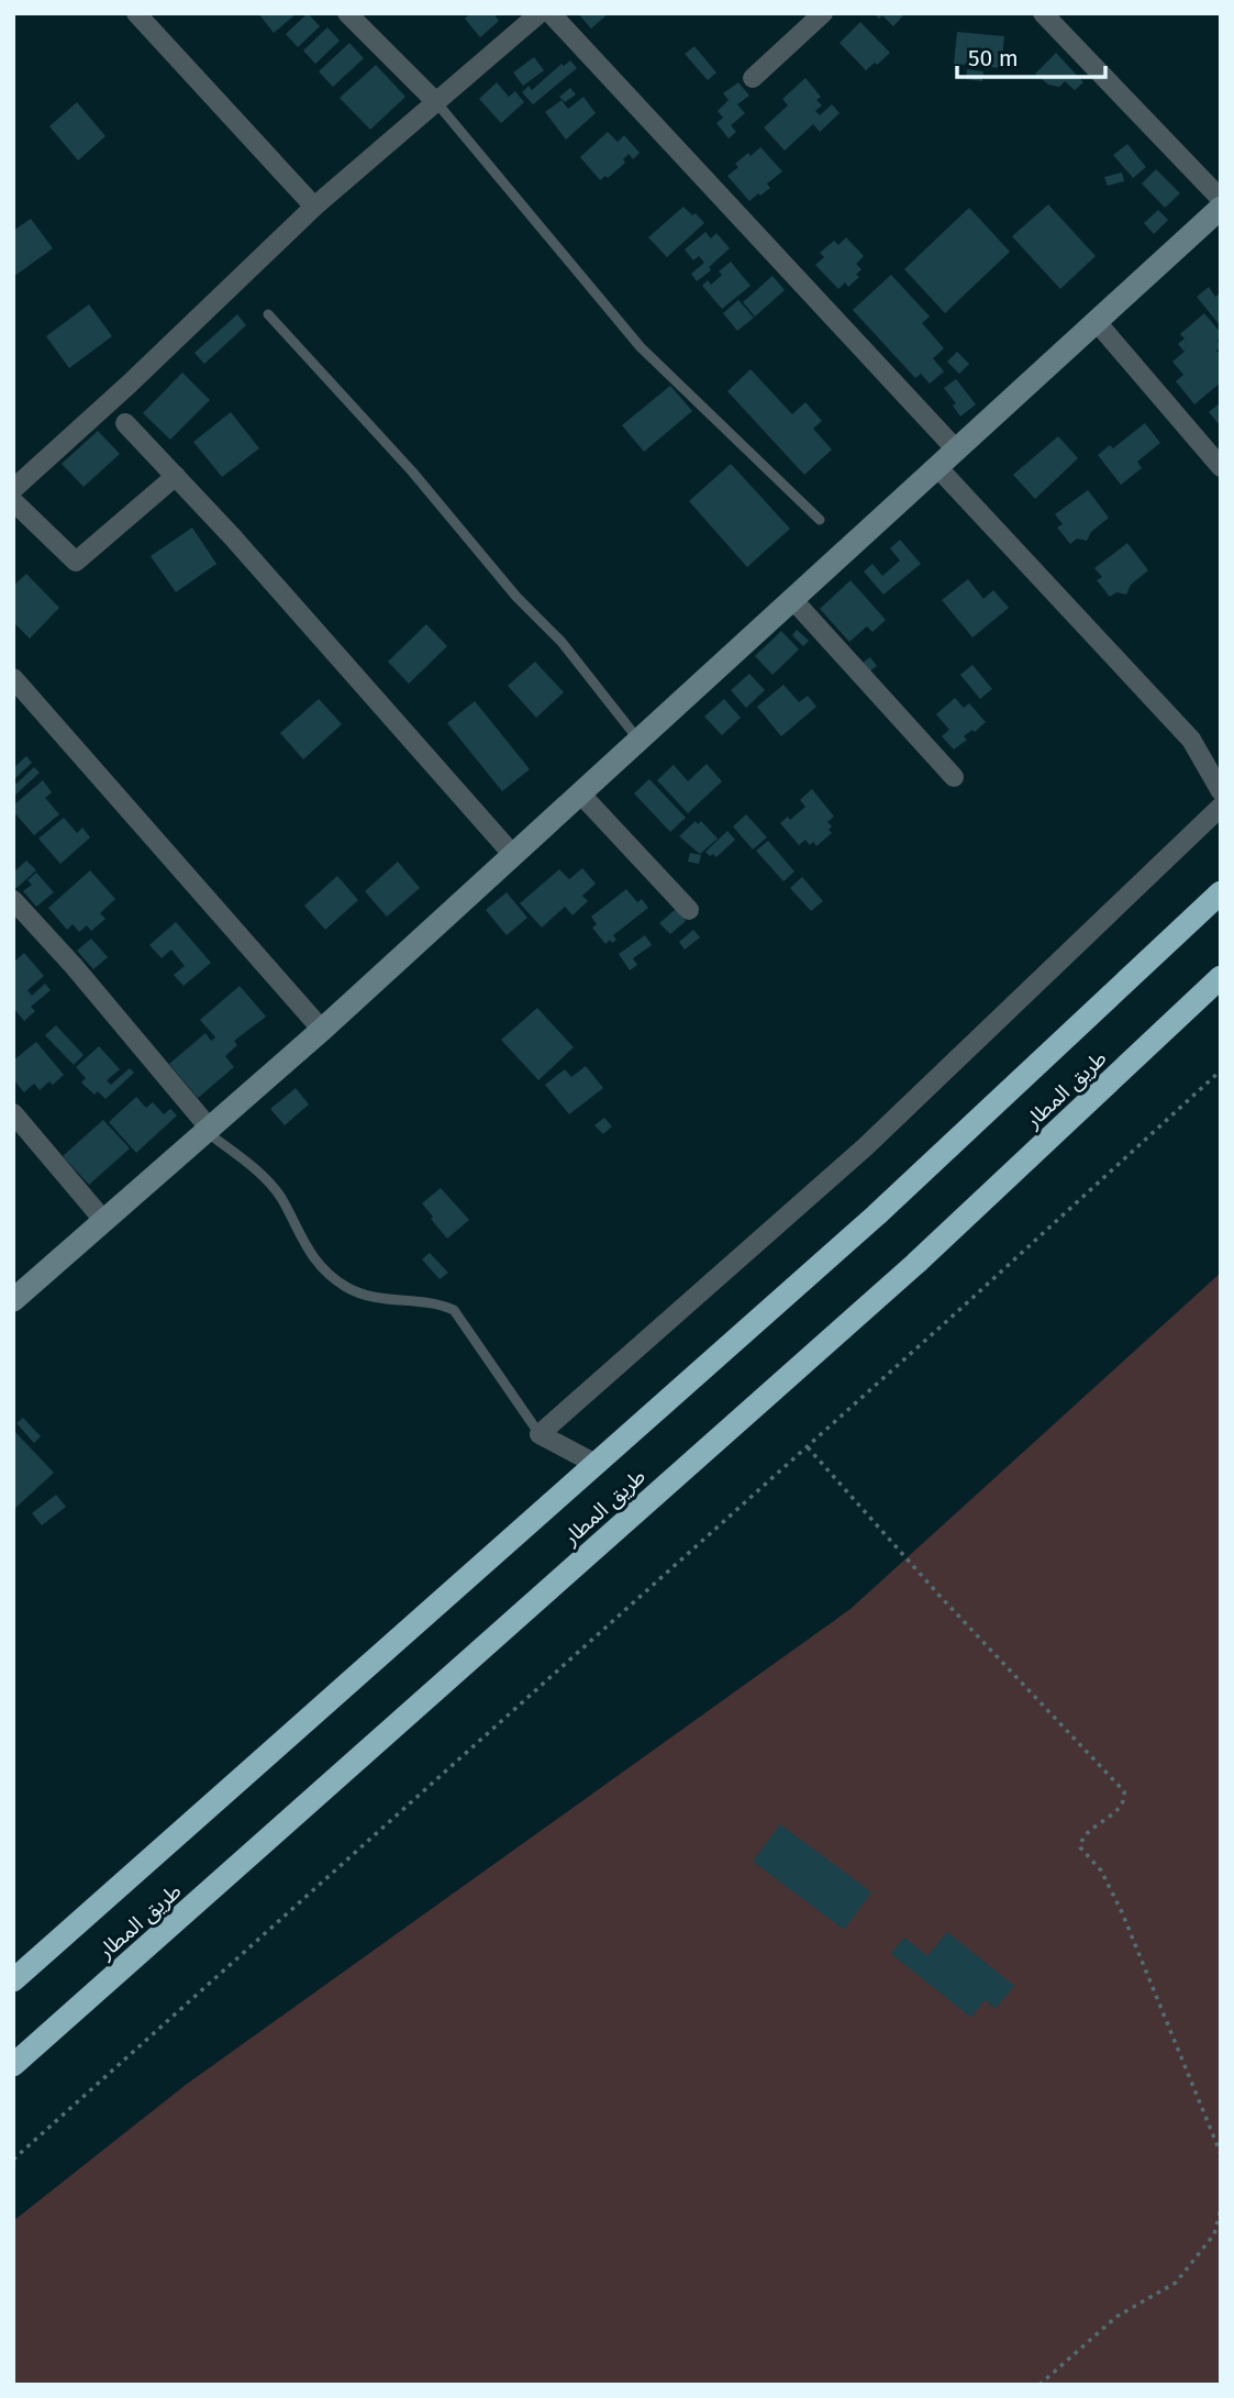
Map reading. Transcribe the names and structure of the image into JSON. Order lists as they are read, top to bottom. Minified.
{"streets":{"highway":["طريق المطار"]},"scale_bar":"50 m"}
